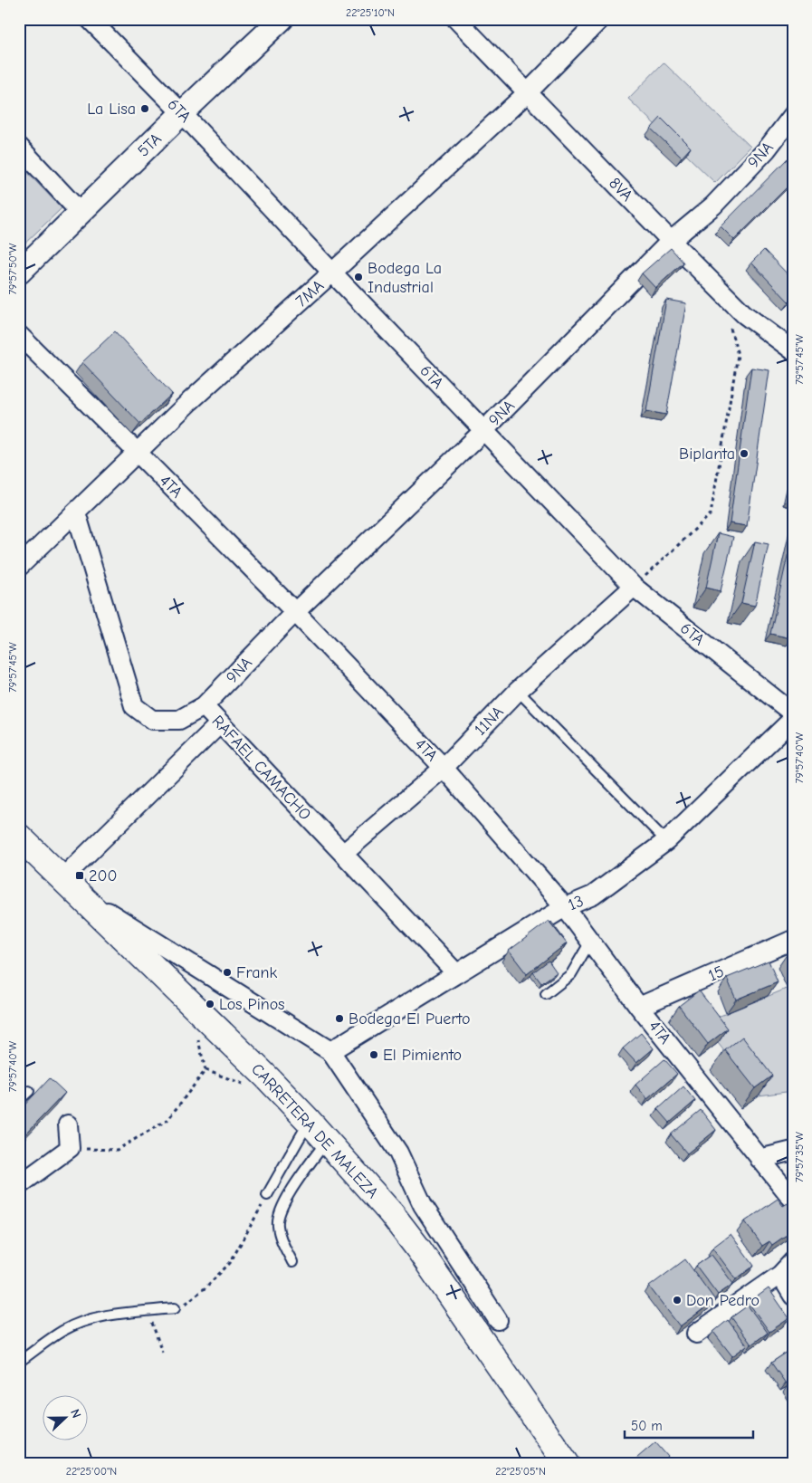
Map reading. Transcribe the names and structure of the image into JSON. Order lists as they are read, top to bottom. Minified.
{"streets":{"main road":["CARRETERA DE MALEZA"],"street":["6TA","5TA","9NA","8VA","7MA","4TA","11NA","RAFAEL CAMACHO","13","15"]},"crossings":[["6TA","5TA"],["6TA","9NA"],["6TA","7MA"],["6TA","11NA"],["9NA","8VA"],["9NA","4TA"],["9NA","RAFAEL CAMACHO"],["8VA","7MA"],["7MA","4TA"],["7MA","RAFAEL CAMACHO"],["4TA","11NA"],["4TA","13"],["4TA","15"],["11NA","RAFAEL CAMACHO"],["RAFAEL CAMACHO","13"]],"places":{"other":["La Lisa","Bodega La Industrial","Biplanta","Frank","Los Pinos","Bodega El Puerto","El Pimiento","Don Pedro"],"transit":["200"]},"scale_bar":"50 m","north":"right","coordinates":["22°25'10\"N","79°57'50\"W","79°57'45\"W","79°57'40\"W","79°57'35\"W","22°25'00\"N","22°25'05\"N"]}
